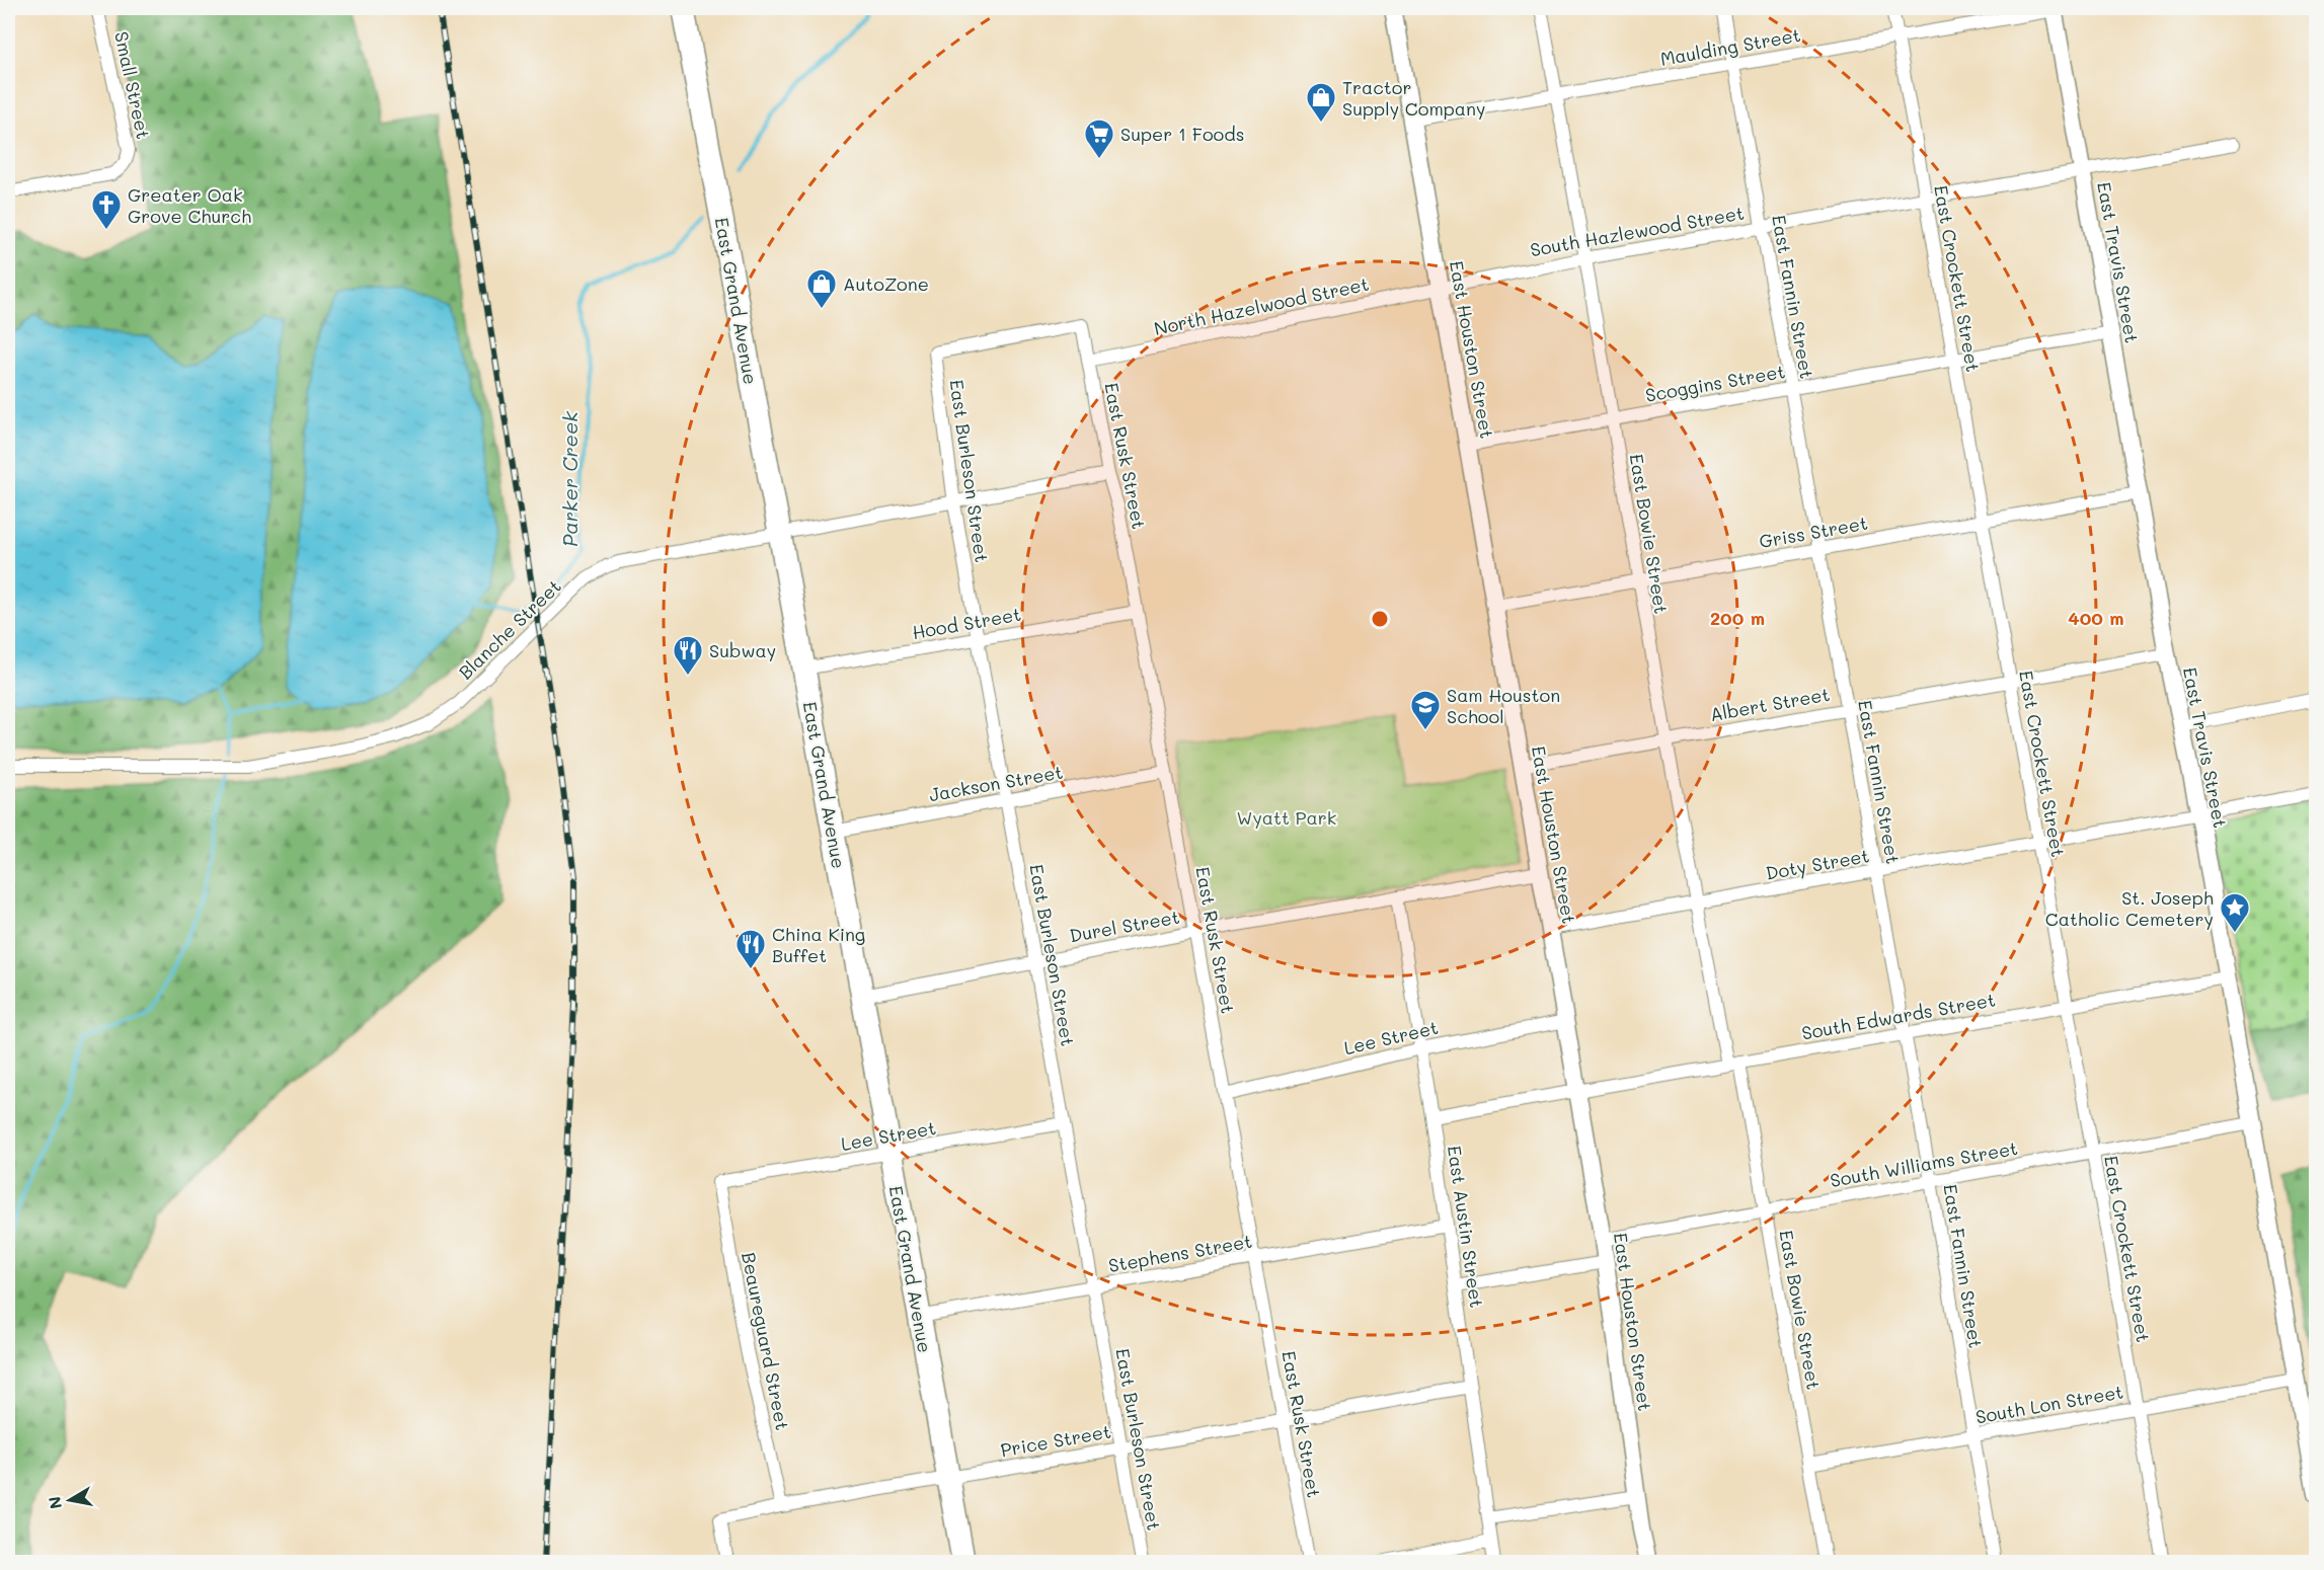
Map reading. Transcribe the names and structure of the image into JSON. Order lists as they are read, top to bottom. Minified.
{"streets":{"highway":["East Grand Avenue"],"main road":["East Travis Street","East Houston Street"],"street":["Maulding Street","Small Street","South Hazlewood Street","East Crockett Street","East Fannin Street","North Hazelwood Street","Scoggins Street","East Rusk Street","East Burleson Street","Griss Street","East Bowie Street","Hood Street","Blanche Street","Albert Street","Jackson Street","Doty Street","Durel Street","South Edwards Street","Lee Street","South Williams Street","East Austin Street","Stephens Street","Beaureguard Street","South Lon Street","Price Street"]},"crossings":[["Maulding Street","East Travis Street"],["Maulding Street","East Crockett Street"],["Maulding Street","East Fannin Street"],["Maulding Street","East Houston Street"],["Maulding Street","East Bowie Street"],["South Hazlewood Street","East Travis Street"],["South Hazlewood Street","East Crockett Street"],["South Hazlewood Street","East Fannin Street"],["South Hazlewood Street","North Hazelwood Street"],["South Hazlewood Street","East Houston Street"],["South Hazlewood Street","East Bowie Street"],["East Travis Street","Scoggins Street"],["East Travis Street","Griss Street"],["East Travis Street","Albert Street"],["East Travis Street","Doty Street"],["East Travis Street","South Edwards Street"],["East Travis Street","South Williams Street"],["East Travis Street","South Lon Street"],["East Crockett Street","Scoggins Street"],["East Crockett Street","Griss Street"],["East Crockett Street","Albert Street"],["East Crockett Street","Doty Street"],["East Crockett Street","South Edwards Street"],["East Crockett Street","South Williams Street"],["East Crockett Street","South Lon Street"],["East Fannin Street","Scoggins Street"],["East Fannin Street","Griss Street"],["East Fannin Street","Albert Street"],["East Fannin Street","Doty Street"],["East Fannin Street","South Edwards Street"],["East Fannin Street","South Williams Street"],["East Fannin Street","South Lon Street"],["East Grand Avenue","Hood Street"],["East Grand Avenue","Blanche Street"],["East Grand Avenue","Jackson Street"],["East Grand Avenue","Durel Street"],["East Grand Avenue","Lee Street"],["East Grand Avenue","Stephens Street"],["East Grand Avenue","Price Street"],["North Hazelwood Street","East Houston Street"],["North Hazelwood Street","East Rusk Street"],["East Houston Street","Scoggins Street"],["East Houston Street","Griss Street"],["East Houston Street","Albert Street"],["East Houston Street","Doty Street"],["East Houston Street","Durel Street"],["East Houston Street","South Edwards Street"],["East Houston Street","Lee Street"],["East Houston Street","South Williams Street"],["Scoggins Street","East Bowie Street"],["East Rusk Street","East Burleson Street"],["East Rusk Street","Hood Street"],["East Rusk Street","Blanche Street"],["East Rusk Street","Jackson Street"],["East Rusk Street","Durel Street"],["East Rusk Street","Lee Street"],["East Rusk Street","Stephens Street"],["East Rusk Street","Price Street"],["East Burleson Street","Hood Street"],["East Burleson Street","Blanche Street"],["East Burleson Street","Jackson Street"],["East Burleson Street","Durel Street"],["East Burleson Street","Lee Street"],["East Burleson Street","Stephens Street"],["East Burleson Street","Price Street"],["Griss Street","East Bowie Street"],["East Bowie Street","Albert Street"],["East Bowie Street","Doty Street"],["East Bowie Street","South Edwards Street"],["East Bowie Street","South Williams Street"],["East Bowie Street","South Lon Street"],["Durel Street","East Austin Street"],["South Edwards Street","East Austin Street"],["Lee Street","East Austin Street"],["Lee Street","Beaureguard Street"],["East Austin Street","Stephens Street"],["East Austin Street","Price Street"],["Beaureguard Street","Price Street"]],"water":["Parker Creek"],"parks":["Wyatt Park"],"places":{"shop":["Tractor Supply Company","AutoZone"],"supermarket":["Super 1 Foods"],"church":["Greater Oak Grove Church"],"restaurant":["Subway","China King Buffet"],"school or university":["Sam Houston School"],"place":["St. Joseph Catholic Cemetery"]},"north":"left","rings":["200 m","400 m"]}
